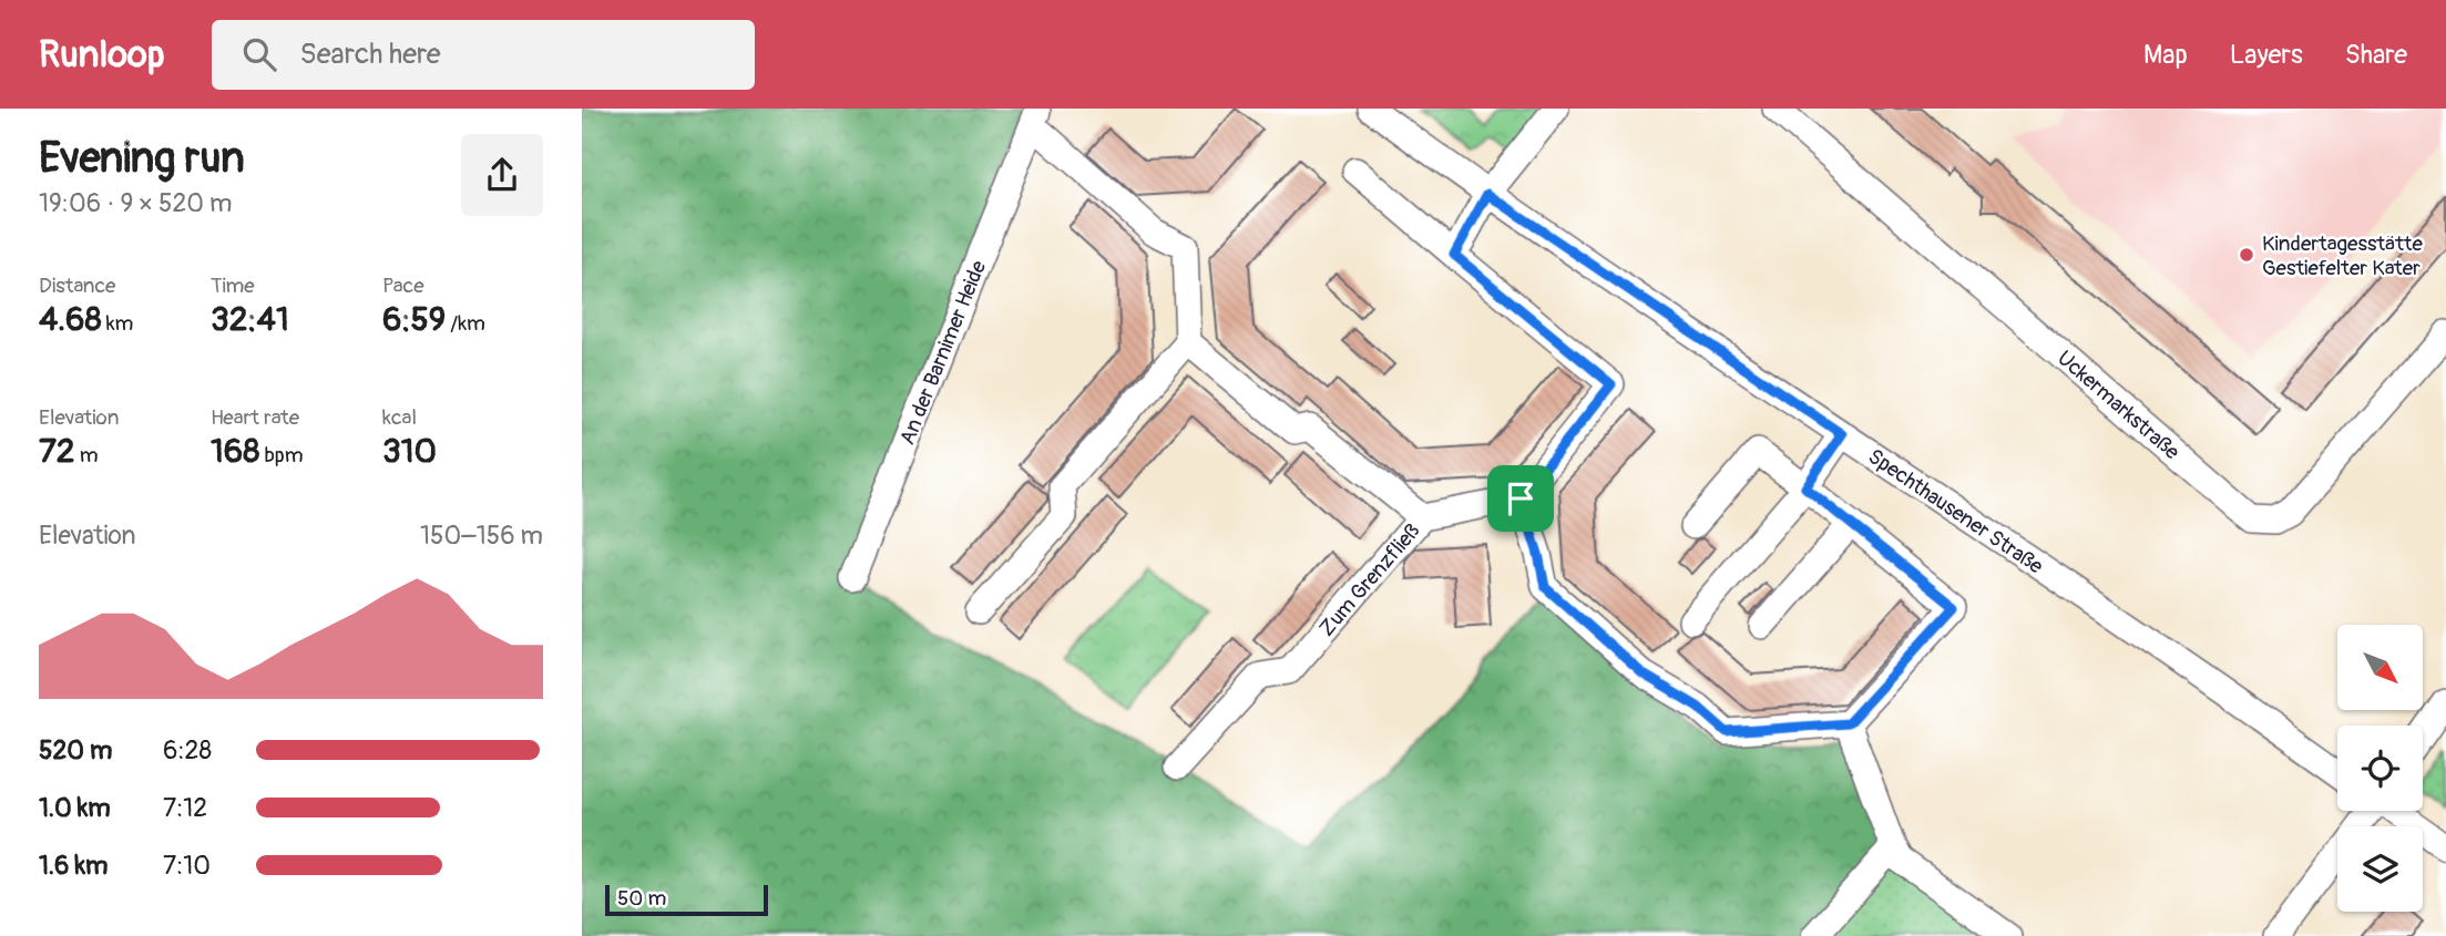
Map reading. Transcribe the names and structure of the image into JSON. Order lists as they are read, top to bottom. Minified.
{"streets":{"street":["An der Barnimer Heide","Uckermarkstraße","Spechthausener Straße","Zum Grenzfließ"]},"places":["Kindertagesstätte Gestiefelter Kater"],"scale_bar":"50 m","north":"bottom right","page":{"header":"Runloop","search":"Search here","nav":["Map","Layers","Share"],"heading":["Evening run","19:06 · 9 × 520 m"],"stats":[["Distance","4.68 km"],["Time","32:41"],["Pace","6:59 /km"],["Elevation","72 m"],["Heart rate","168 bpm"],["kcal","310"]],"chart":["Elevation","150–156 m"],"list":[{"name":"520 m","note":"6:28"},{"name":"1.0 km","note":"7:12"},{"name":"1.6 km","note":"7:10"}],"scale":"50 m"}}
